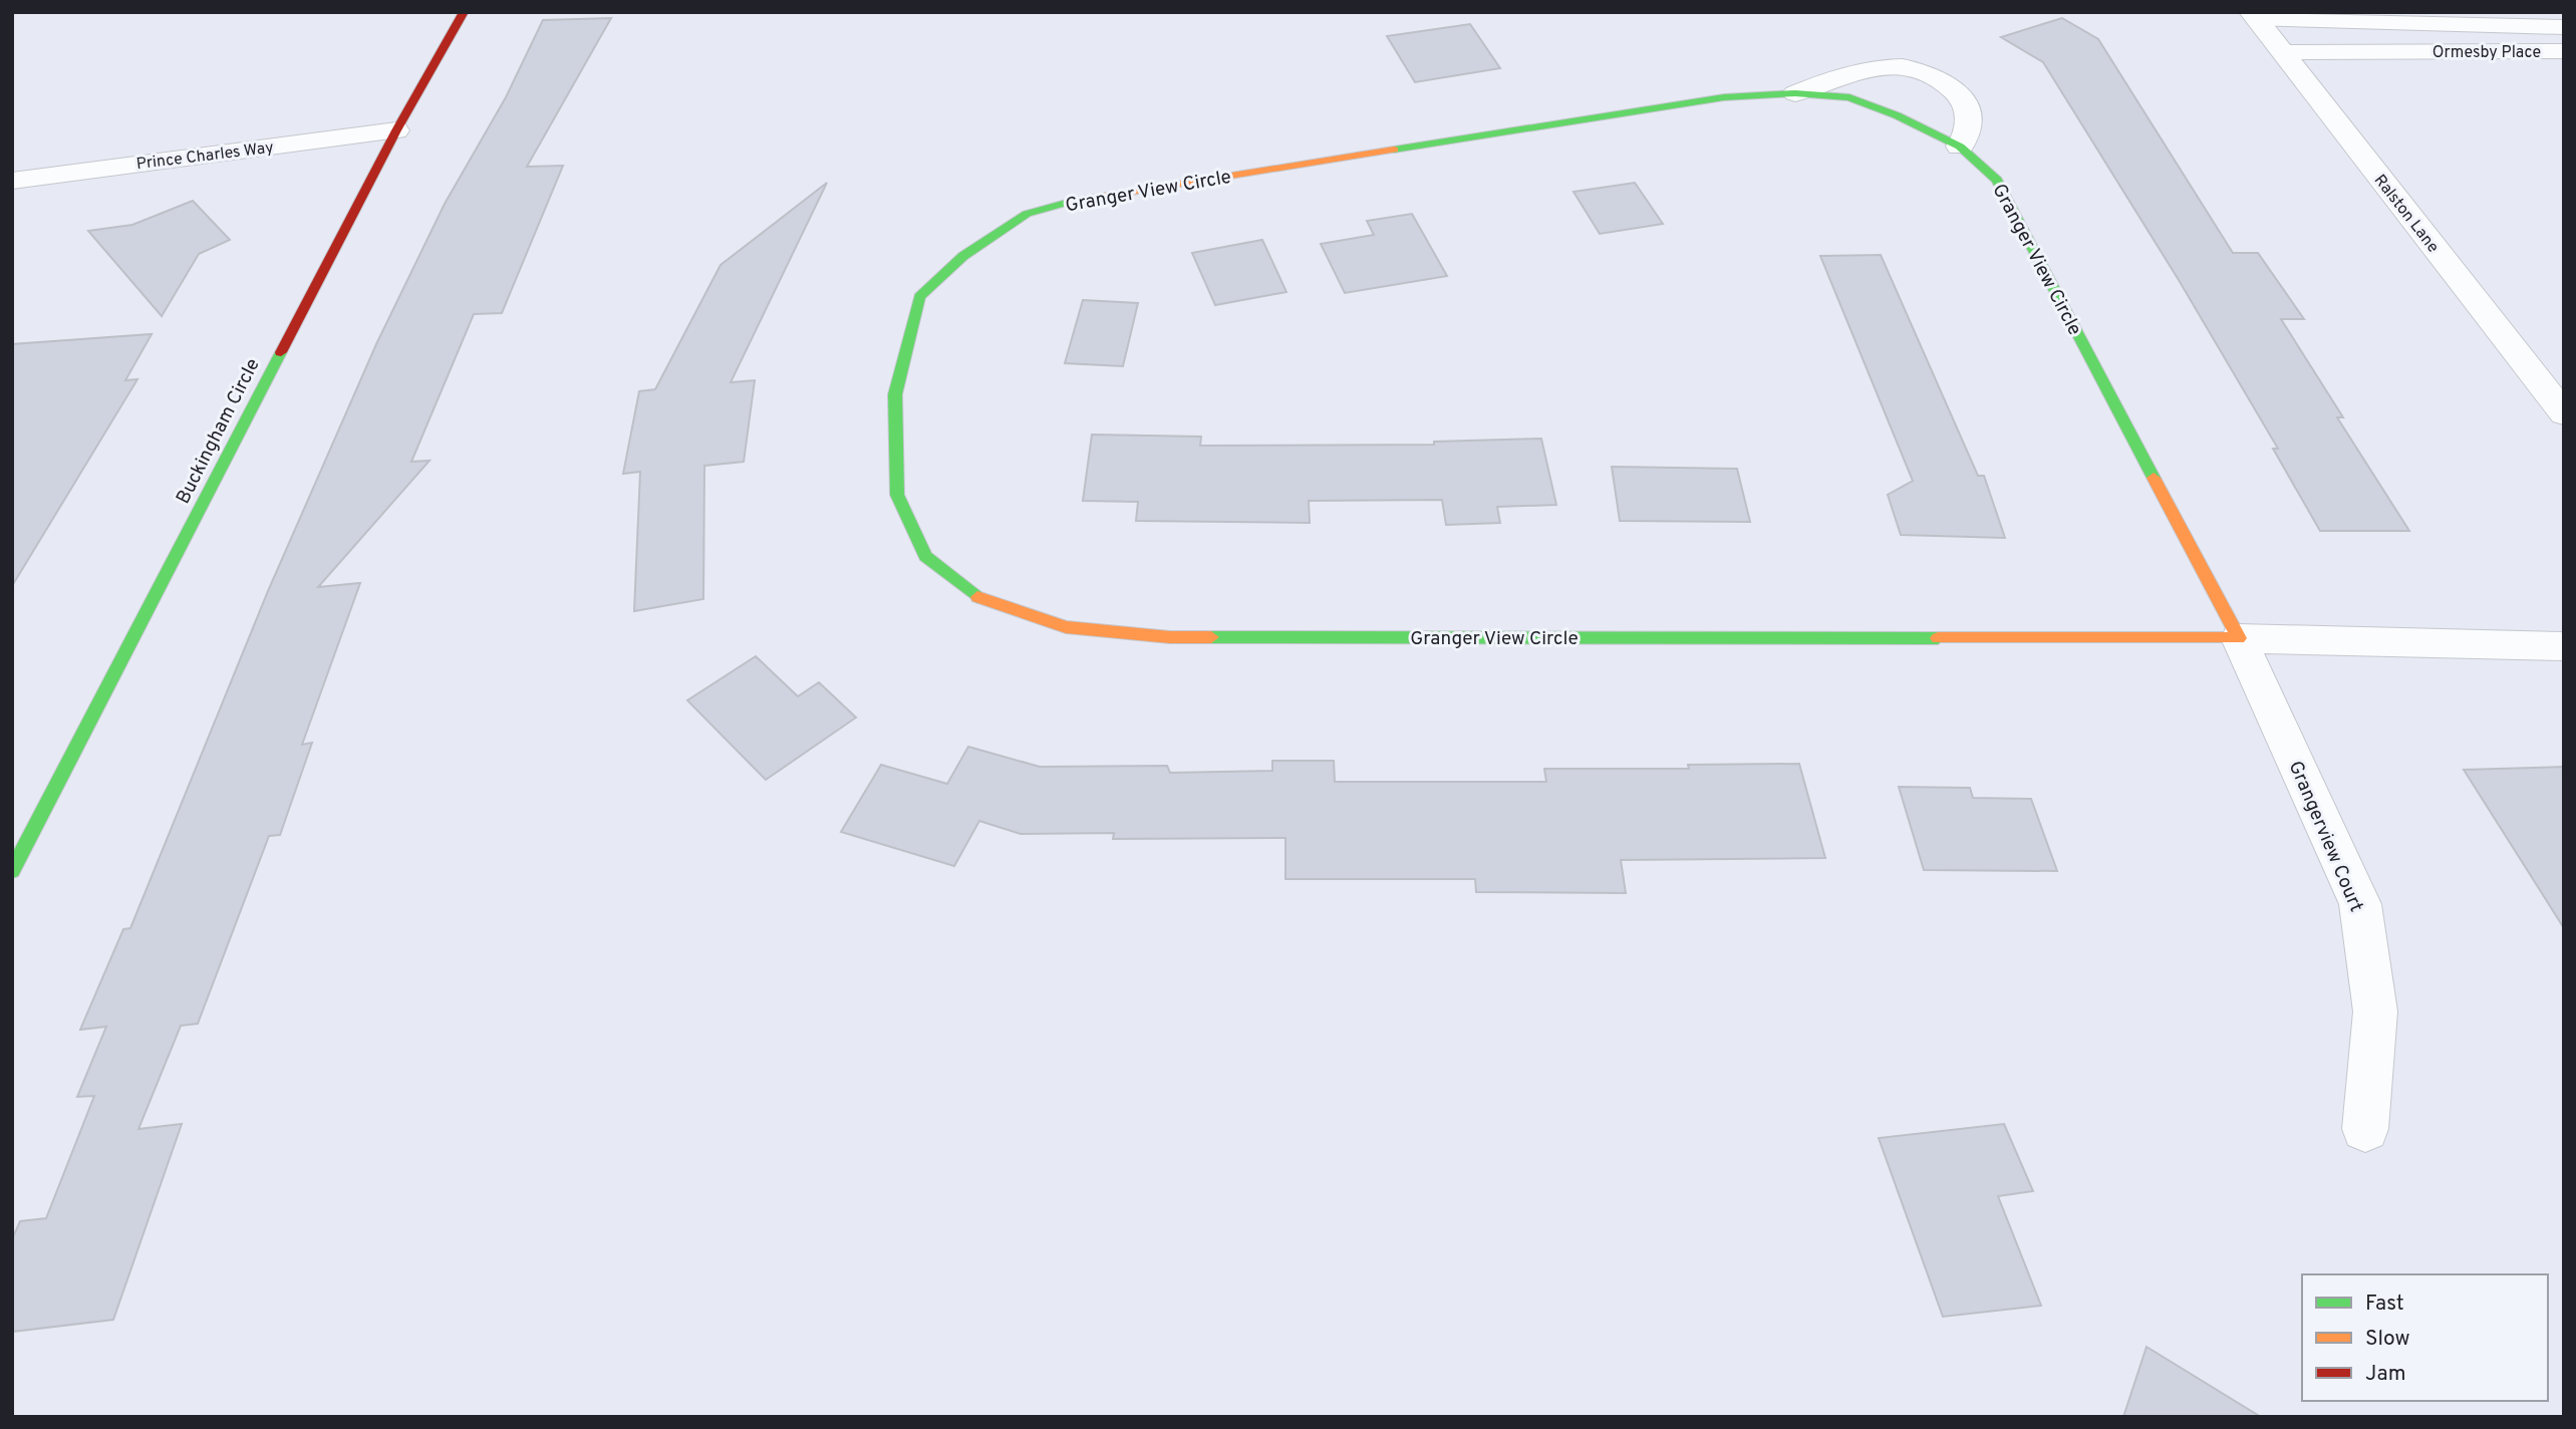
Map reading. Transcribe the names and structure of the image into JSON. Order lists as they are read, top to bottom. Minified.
{"streets":{"street":["Prince Charles Way","Granger View Circle","Ralston Lane","Buckingham Circle","Grangerview Court"],"lane":["Ormesby Place"]},"crossings":[["Ormesby Place","Ralston Lane"],["Prince Charles Way","Buckingham Circle"],["Granger View Circle","Grangerview Court"]],"legend":["Fast","Slow","Jam"]}
